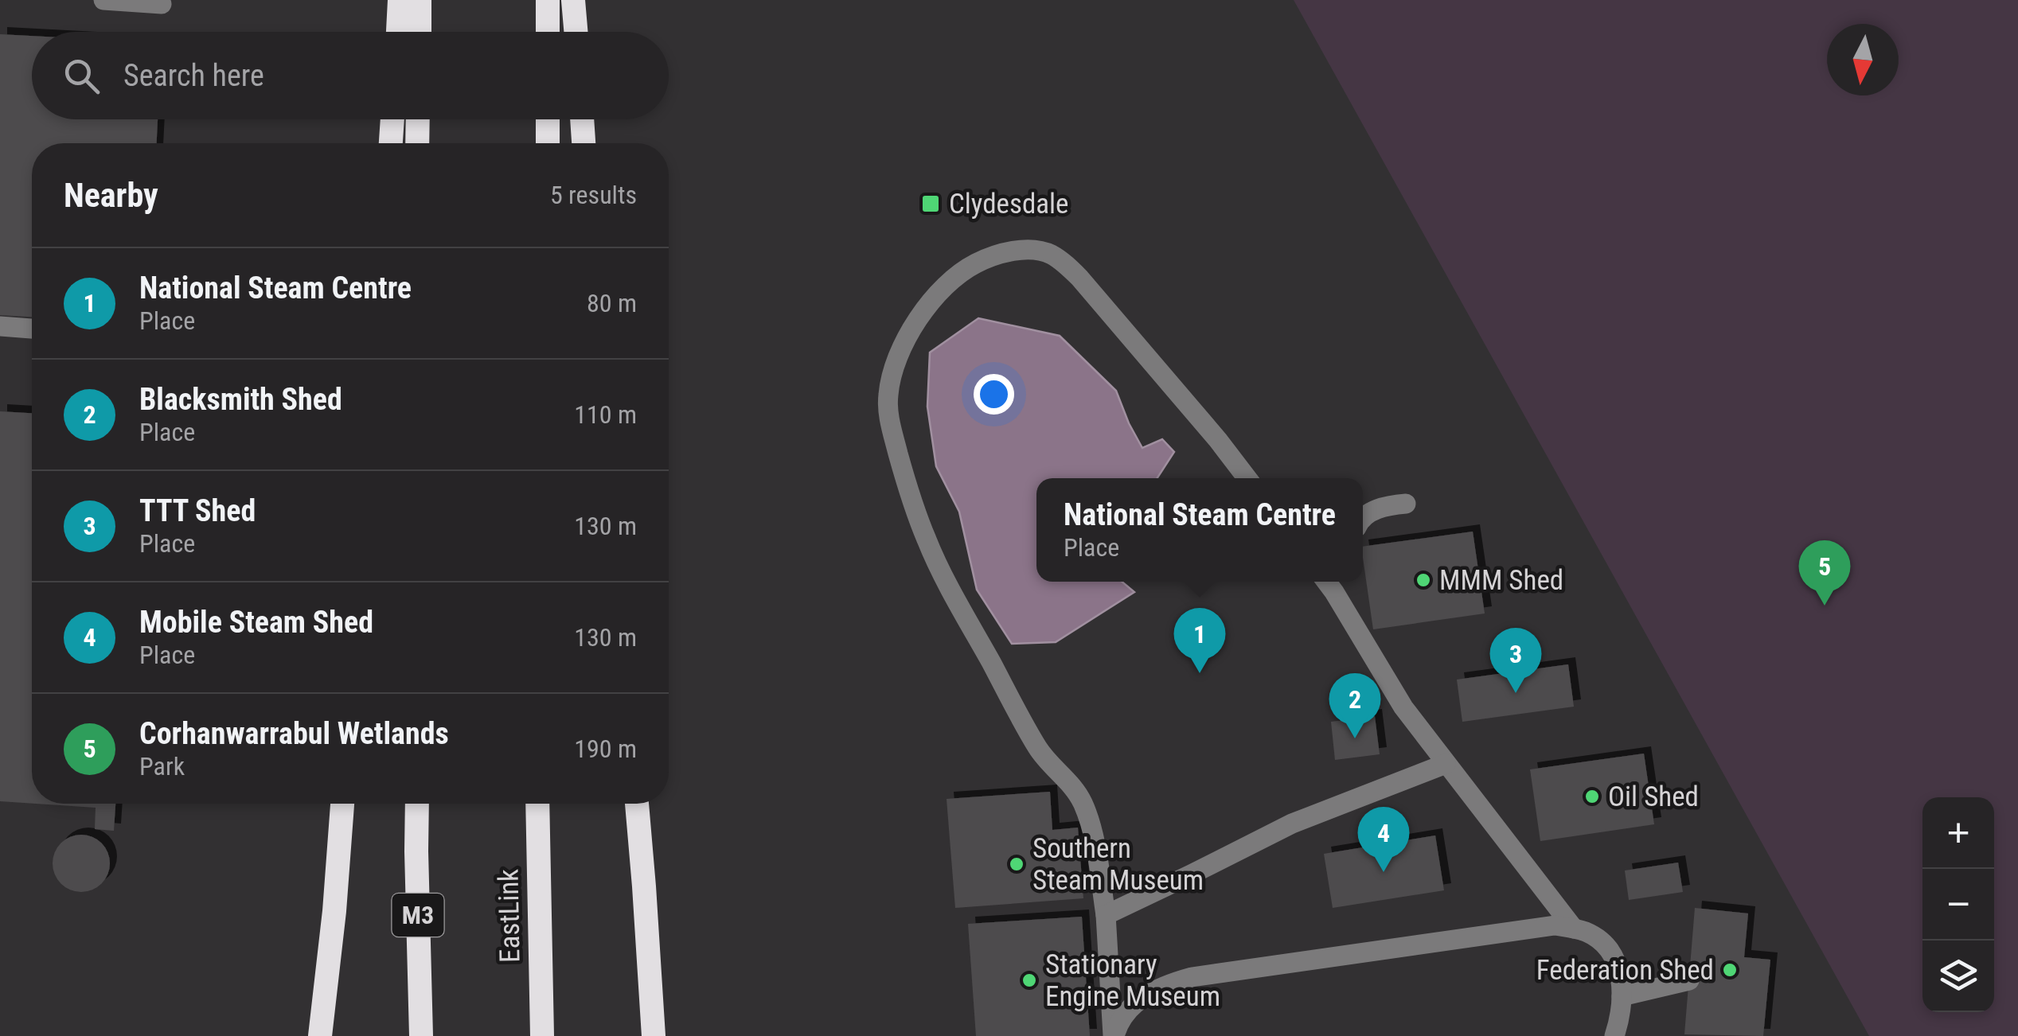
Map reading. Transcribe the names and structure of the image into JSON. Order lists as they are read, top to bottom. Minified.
{"streets":{"highway":["M3","EastLink"]},"places":{"transit":["Clydesdale"],"other":["MMM Shed","Oil Shed","Southern Steam Museum","Federation Shed","Stationary Engine Museum"]},"north":"bottom","page":{"search":"Search here","heading":["Nearby","5 results"],"list":[{"mark":"1","name":"National Steam Centre","note":"Place","value":"80 m"},{"mark":"2","name":"Blacksmith Shed","note":"Place","value":"110 m"},{"mark":"3","name":"TTT Shed","note":"Place","value":"130 m"},{"mark":"4","name":"Mobile Steam Shed","note":"Place","value":"130 m"},{"mark":"5","name":"Corhanwarrabul Wetlands","note":"Park","value":"190 m"}],"popup":["National Steam Centre","Place"],"pins":["5","1","3","2","4"],"map_buttons":["+","−"]}}
